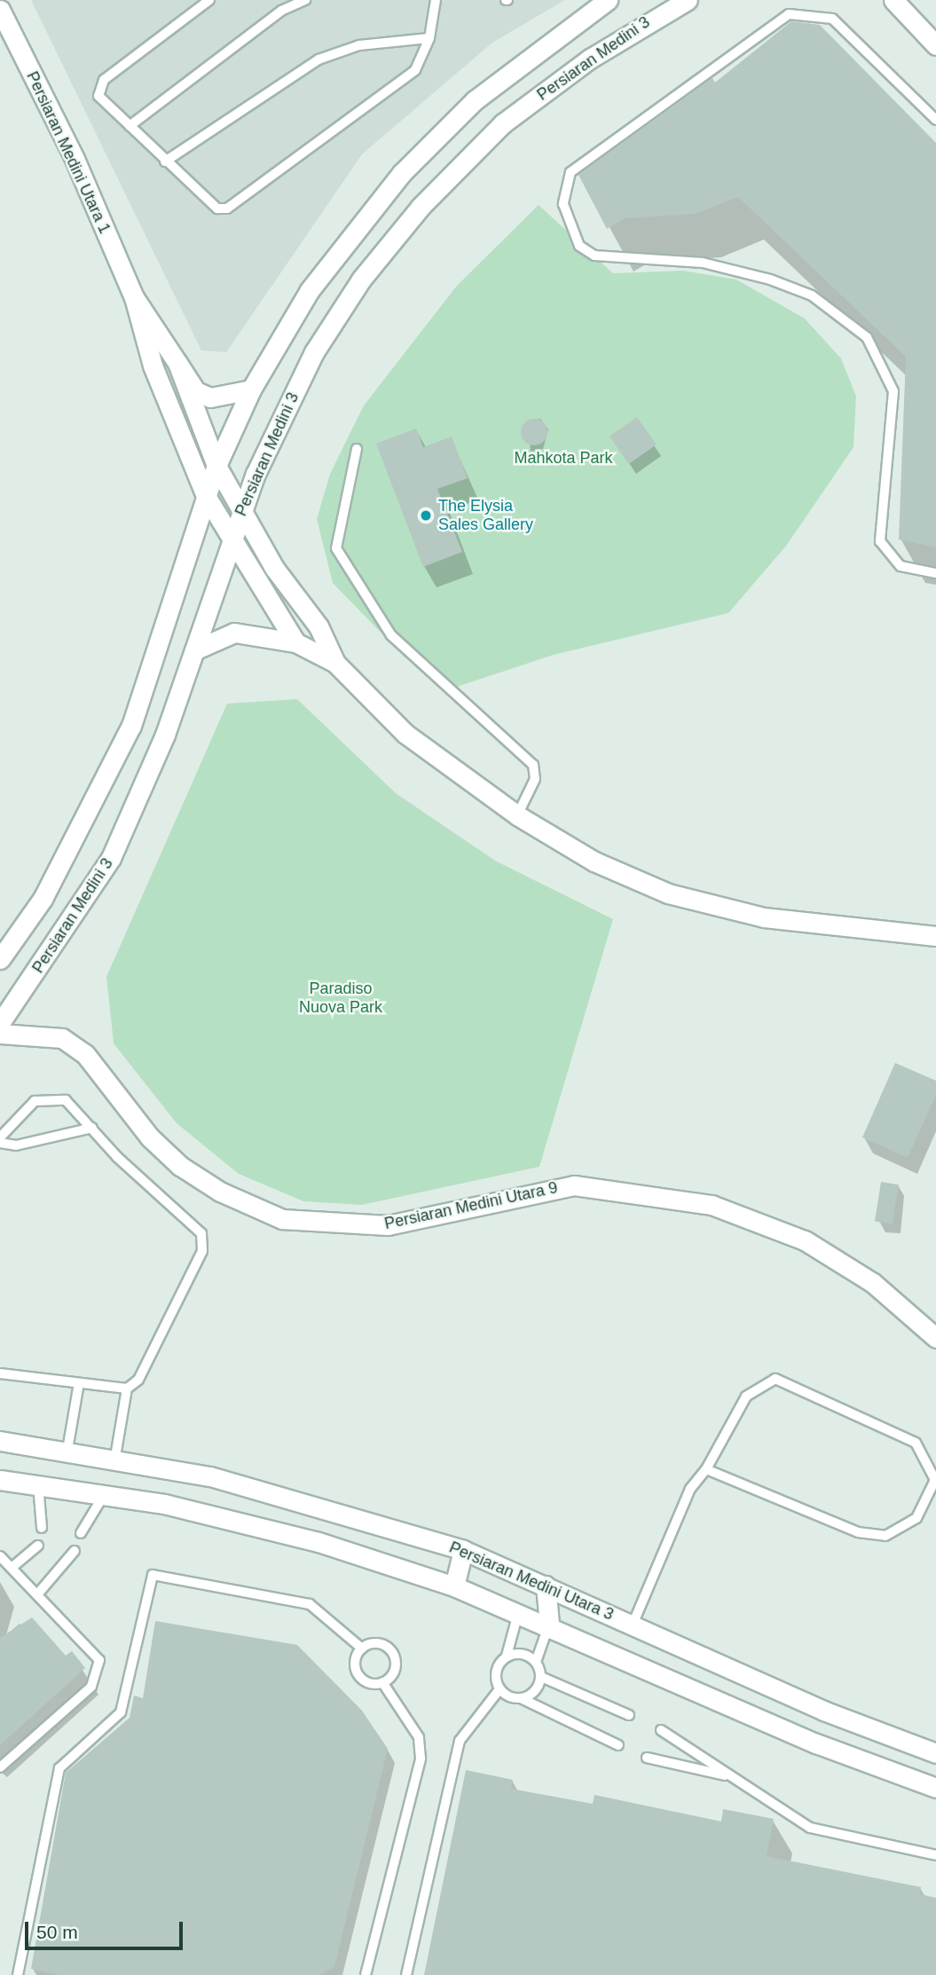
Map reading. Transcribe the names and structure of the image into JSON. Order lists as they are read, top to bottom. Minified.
{"streets":{"street":["Persiaran Medini 3","Persiaran Medini Utara 1","Persiaran Medini Utara 9","Persiaran Medini Utara 3"]},"crossings":[["Persiaran Medini 3","Persiaran Medini Utara 1"]],"parks":["Mahkota Park","Paradiso Nuova Park"],"places":["The Elysia Sales Gallery"],"scale_bar":"50 m"}
